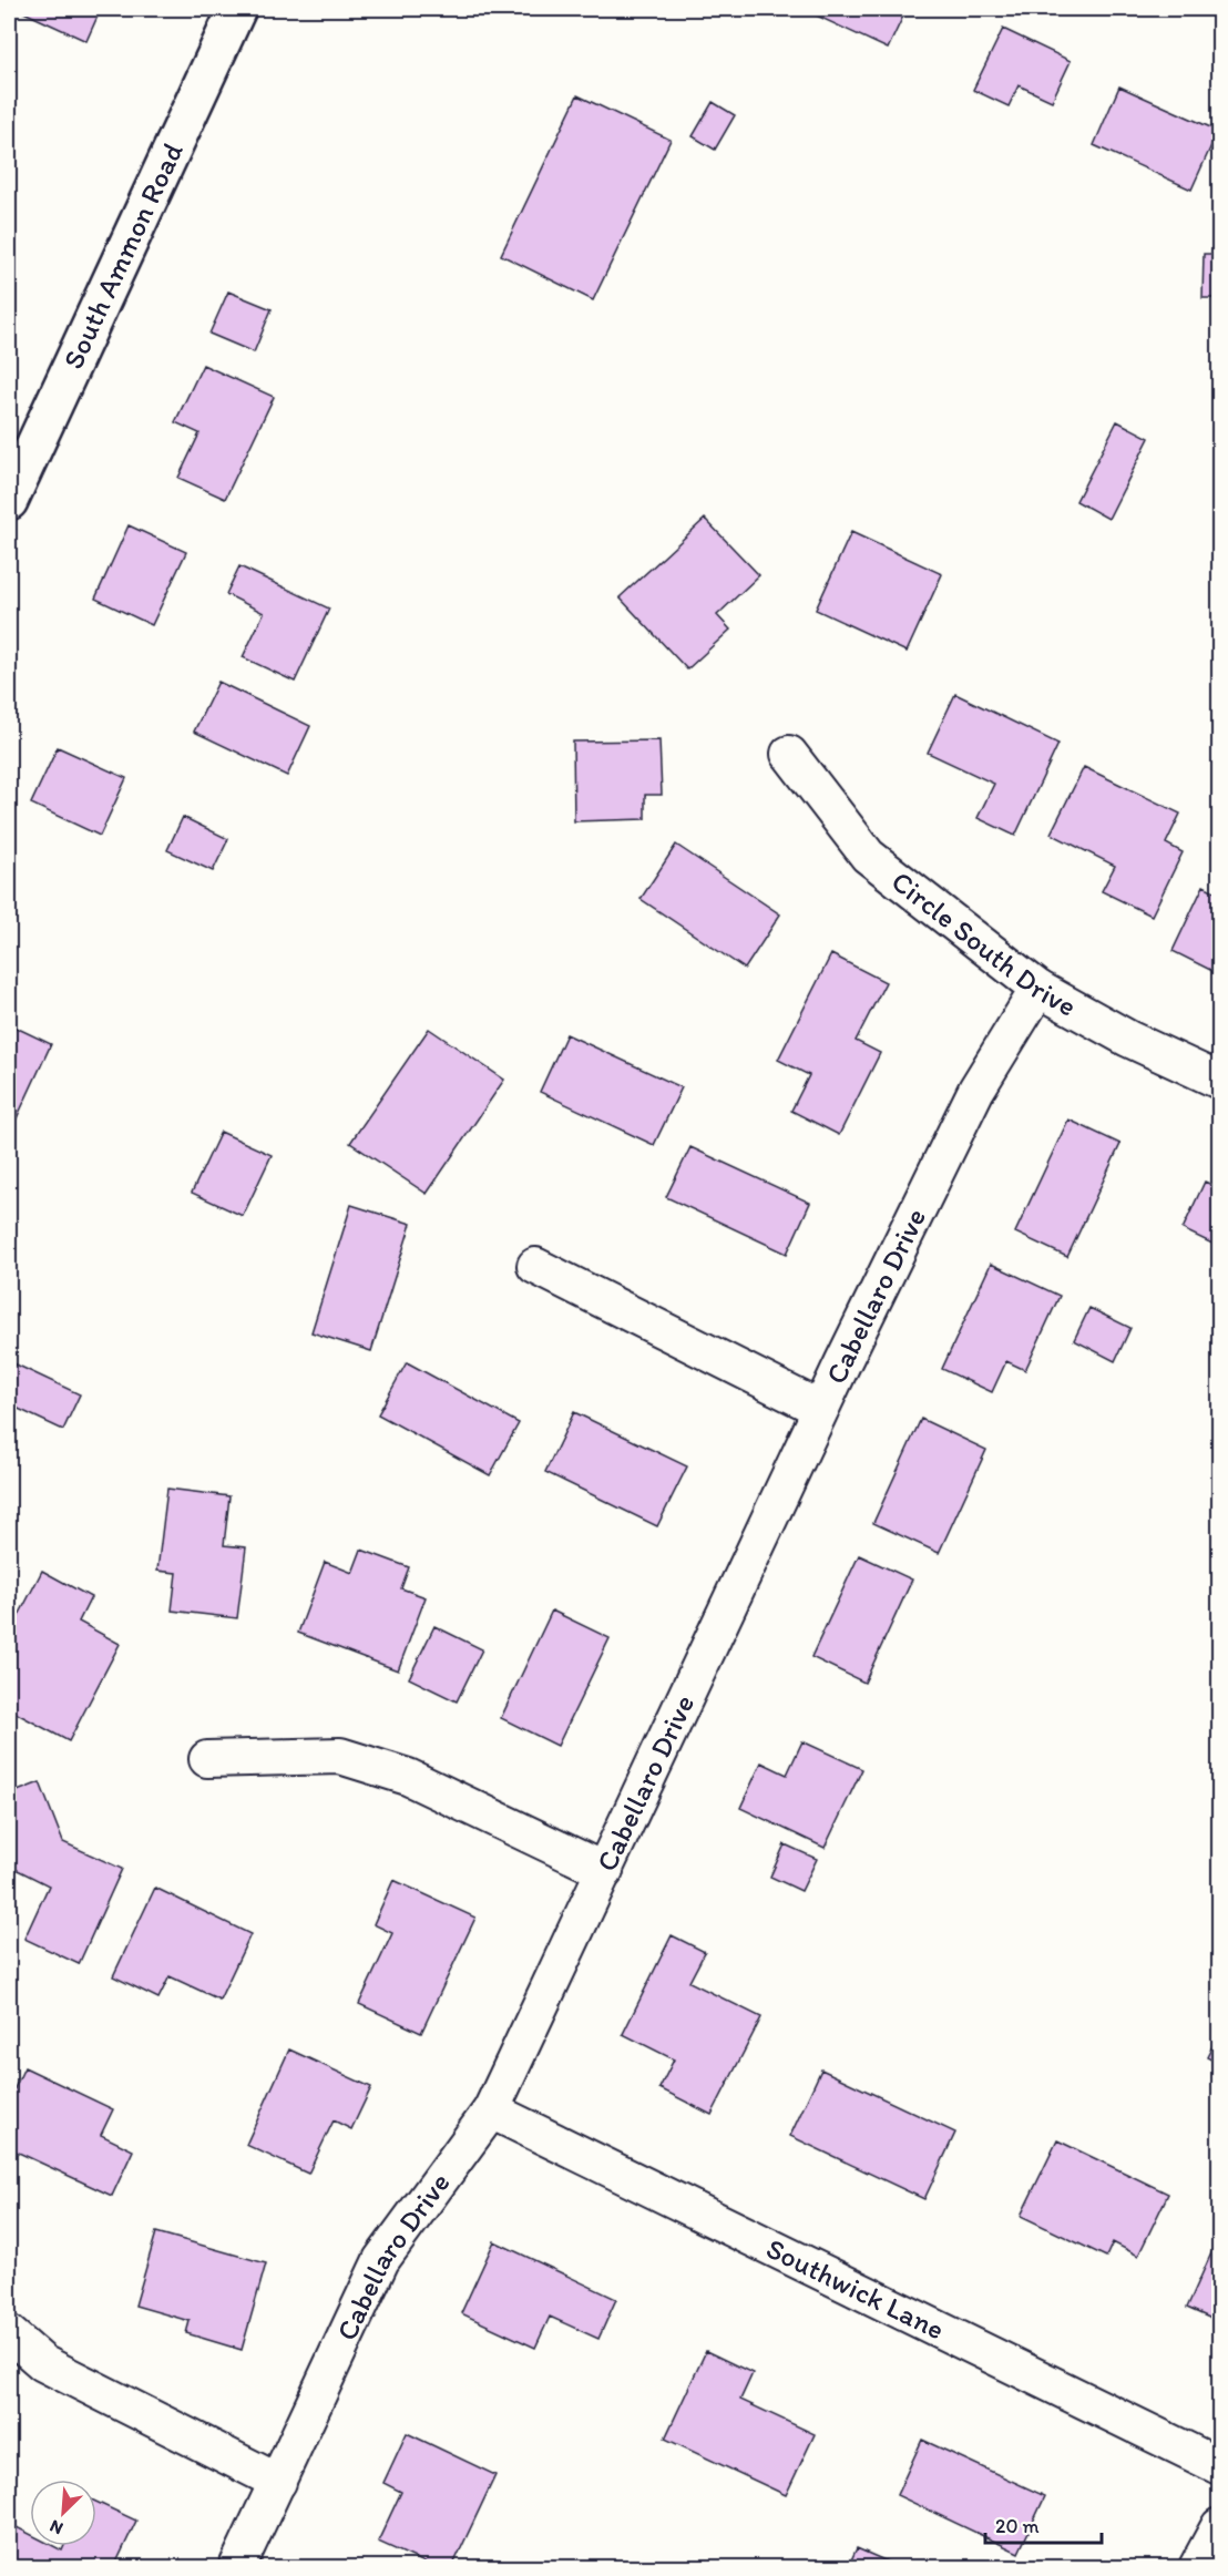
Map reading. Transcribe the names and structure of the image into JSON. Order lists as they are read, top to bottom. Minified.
{"streets":{"main road":["South Ammon Road"],"street":["Circle South Drive","Cabellaro Drive","Southwick Lane"]},"crossings":[["Circle South Drive","Cabellaro Drive"],["Cabellaro Drive","Southwick Lane"]],"scale_bar":"20 m","north":"bottom left"}
